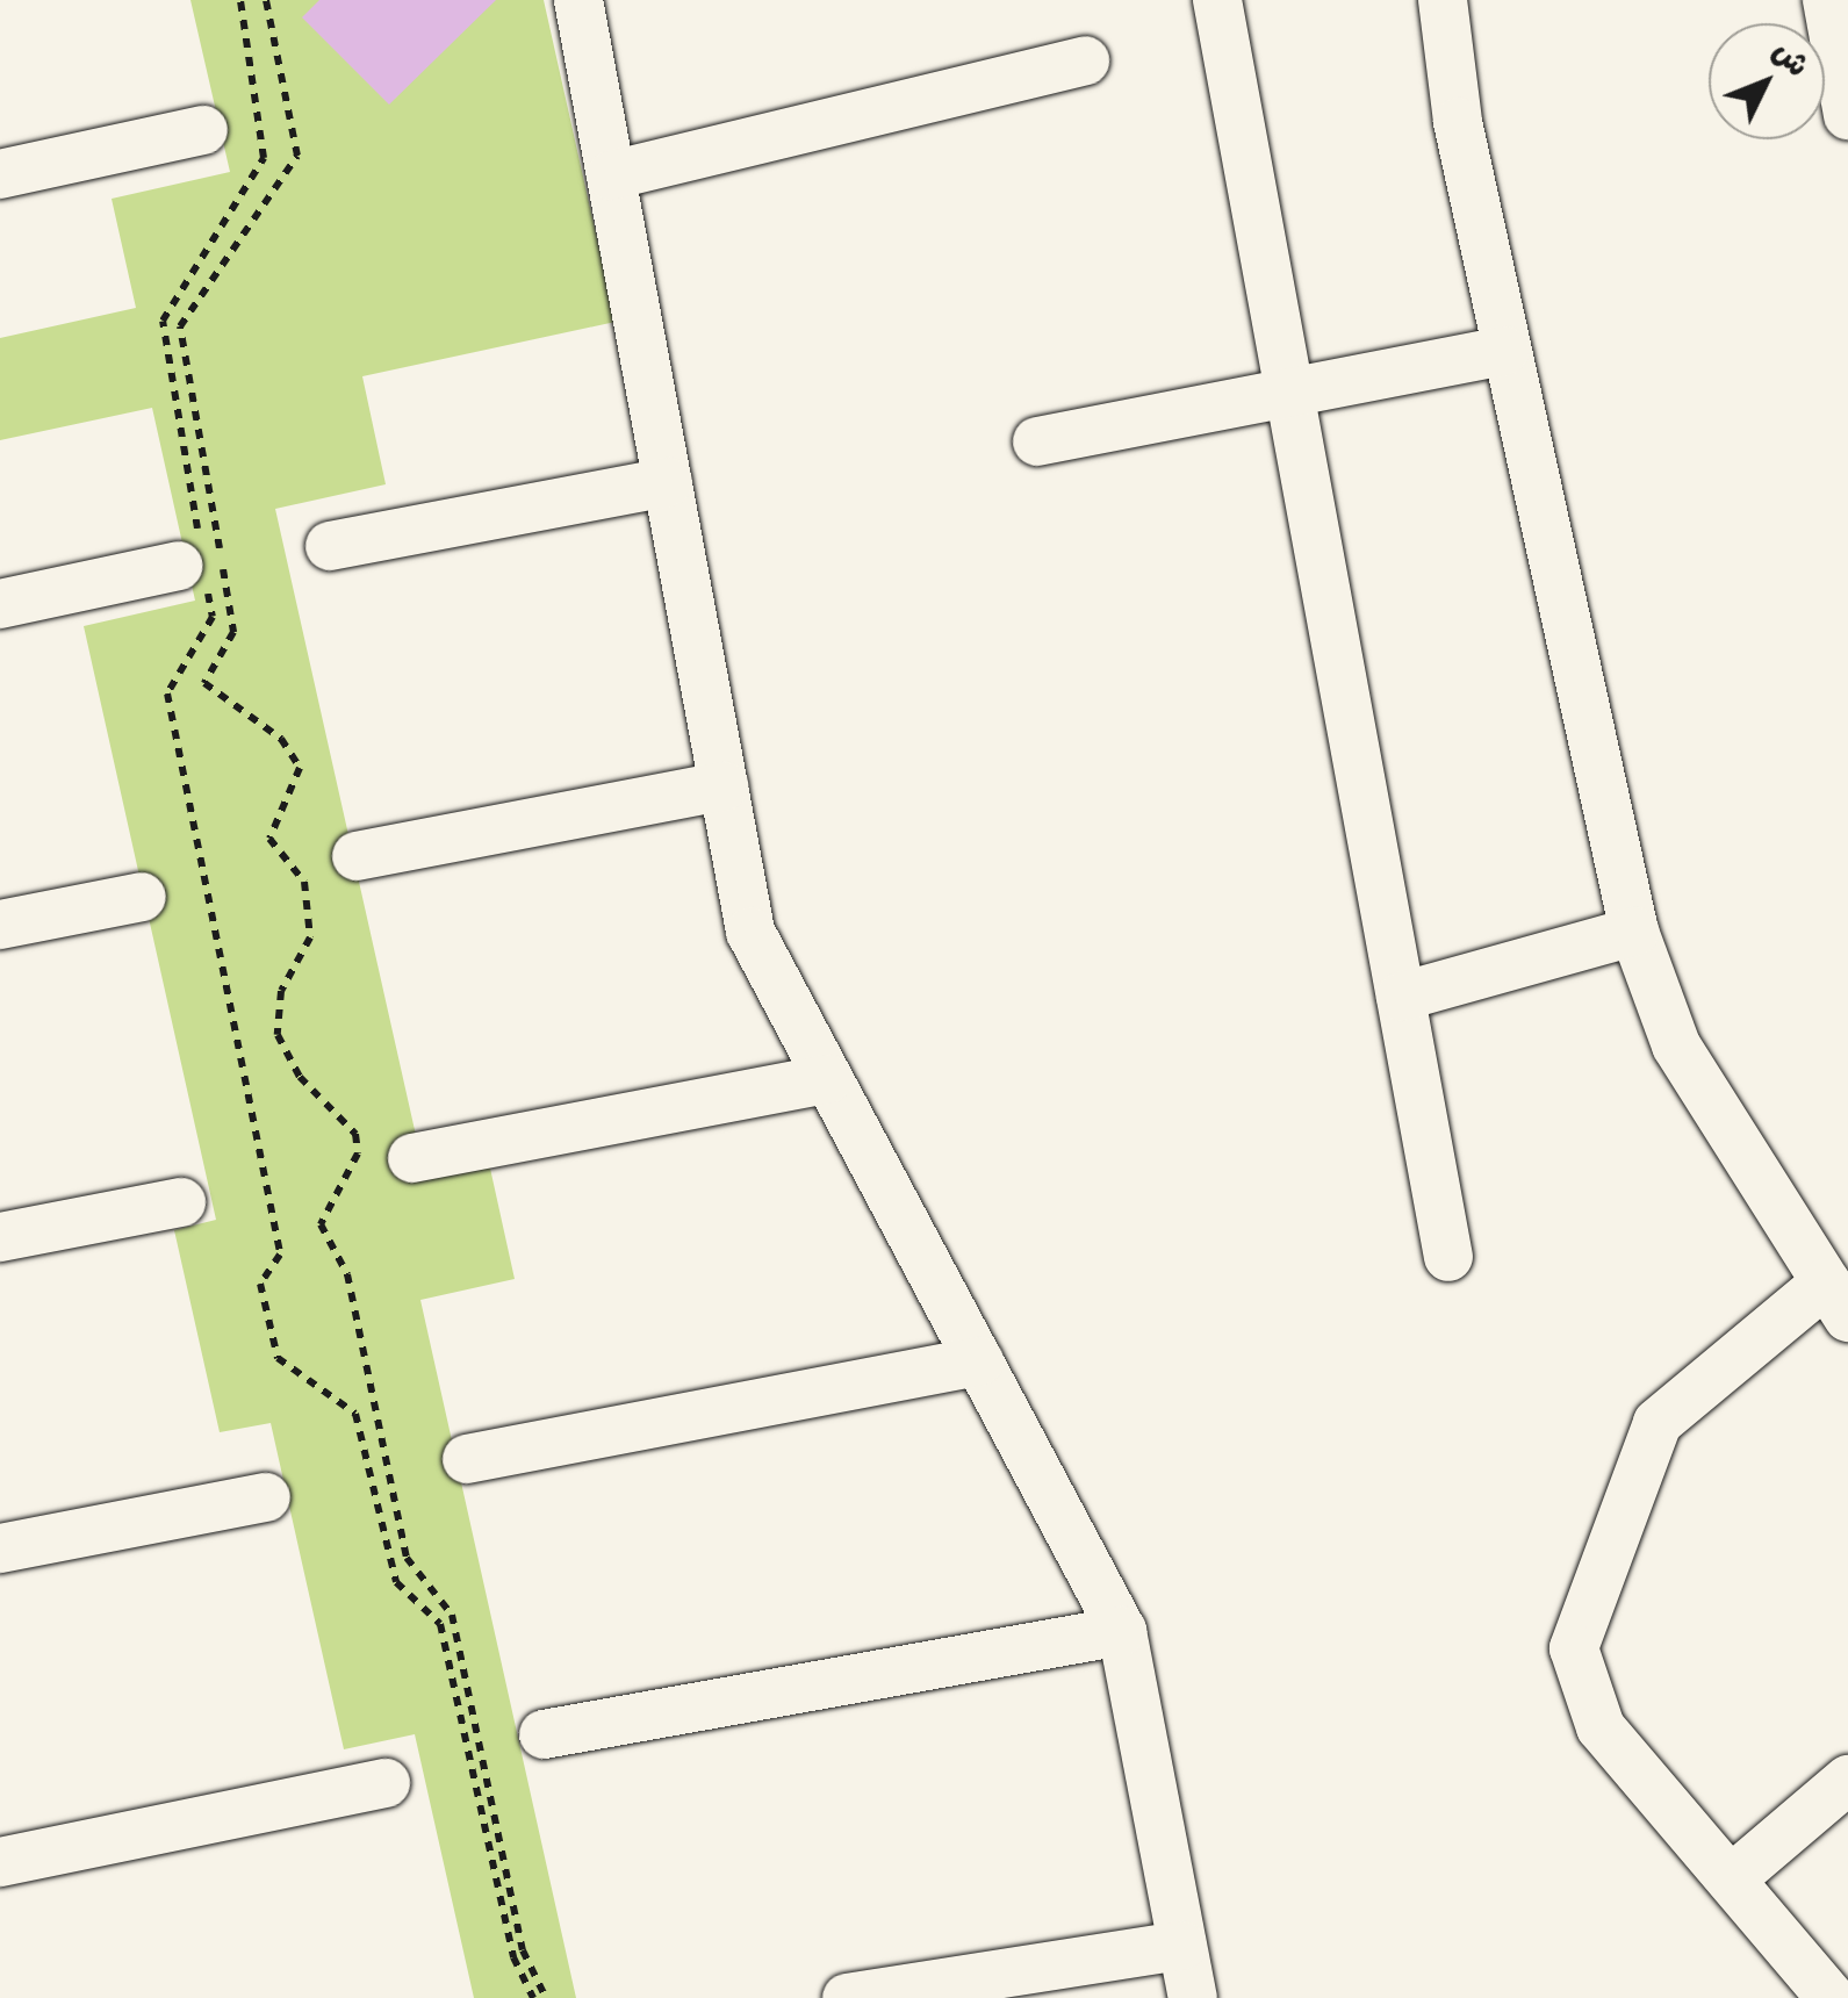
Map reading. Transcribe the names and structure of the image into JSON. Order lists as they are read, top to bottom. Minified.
{"north":"top right"}
